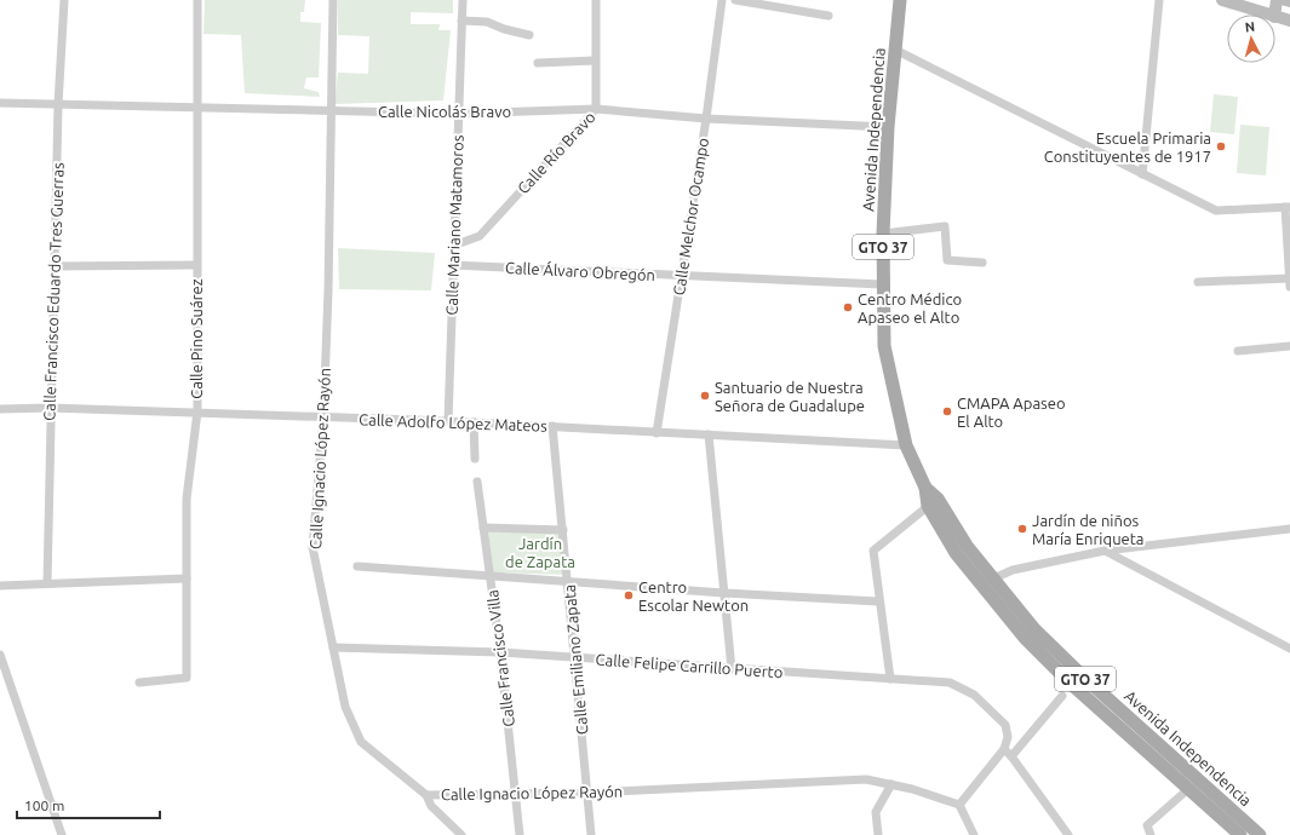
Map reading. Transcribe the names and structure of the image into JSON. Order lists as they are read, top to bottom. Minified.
{"streets":{"main road":["Avenida Independencia","GTO 37"],"street":["Calle Nicolás Bravo","Calle Río Bravo","Calle Melchor Ocampo","Calle Mariano Matamoros","Calle Álvaro Obregón","Calle Francisco Eduardo Tres Guerras","Calle Pino Suárez","Calle Adolfo López Mateos","Calle Ignacio López Rayón","Calle Francisco Villa","Calle Emiliano Zapata","Calle Felipe Carrillo Puerto"]},"crossings":[["Calle Nicolás Bravo","Avenida Independencia"],["Calle Nicolás Bravo","Calle Río Bravo"],["Calle Nicolás Bravo","Calle Melchor Ocampo"],["Calle Nicolás Bravo","Calle Mariano Matamoros"],["Calle Nicolás Bravo","Calle Francisco Eduardo Tres Guerras"],["Calle Nicolás Bravo","Calle Pino Suárez"],["Calle Nicolás Bravo","Calle Ignacio López Rayón"],["Avenida Independencia","Calle Álvaro Obregón"],["Avenida Independencia","Calle Adolfo López Mateos"],["Calle Río Bravo","Calle Mariano Matamoros"],["Calle Melchor Ocampo","Calle Álvaro Obregón"],["Calle Melchor Ocampo","Calle Adolfo López Mateos"],["Calle Mariano Matamoros","Calle Álvaro Obregón"],["Calle Mariano Matamoros","Calle Adolfo López Mateos"],["Calle Francisco Eduardo Tres Guerras","Calle Adolfo López Mateos"],["Calle Pino Suárez","Calle Adolfo López Mateos"],["Calle Adolfo López Mateos","Calle Ignacio López Rayón"],["Calle Adolfo López Mateos","Calle Emiliano Zapata"],["Calle Ignacio López Rayón","Calle Francisco Villa"],["Calle Ignacio López Rayón","Calle Emiliano Zapata"],["Calle Ignacio López Rayón","Calle Felipe Carrillo Puerto"],["Calle Francisco Villa","Calle Felipe Carrillo Puerto"],["Calle Emiliano Zapata","Calle Felipe Carrillo Puerto"]],"parks":["Jardín de Zapata"],"places":["Escuela Primaria Constituyentes de 1917","Centro Médico Apaseo el Alto","Santuario de Nuestra Señora de Guadalupe","CMAPA Apaseo El Alto","Jardín de niños María Enriqueta","Centro Escolar Newton"],"scale_bar":"100 m","north":"top"}
